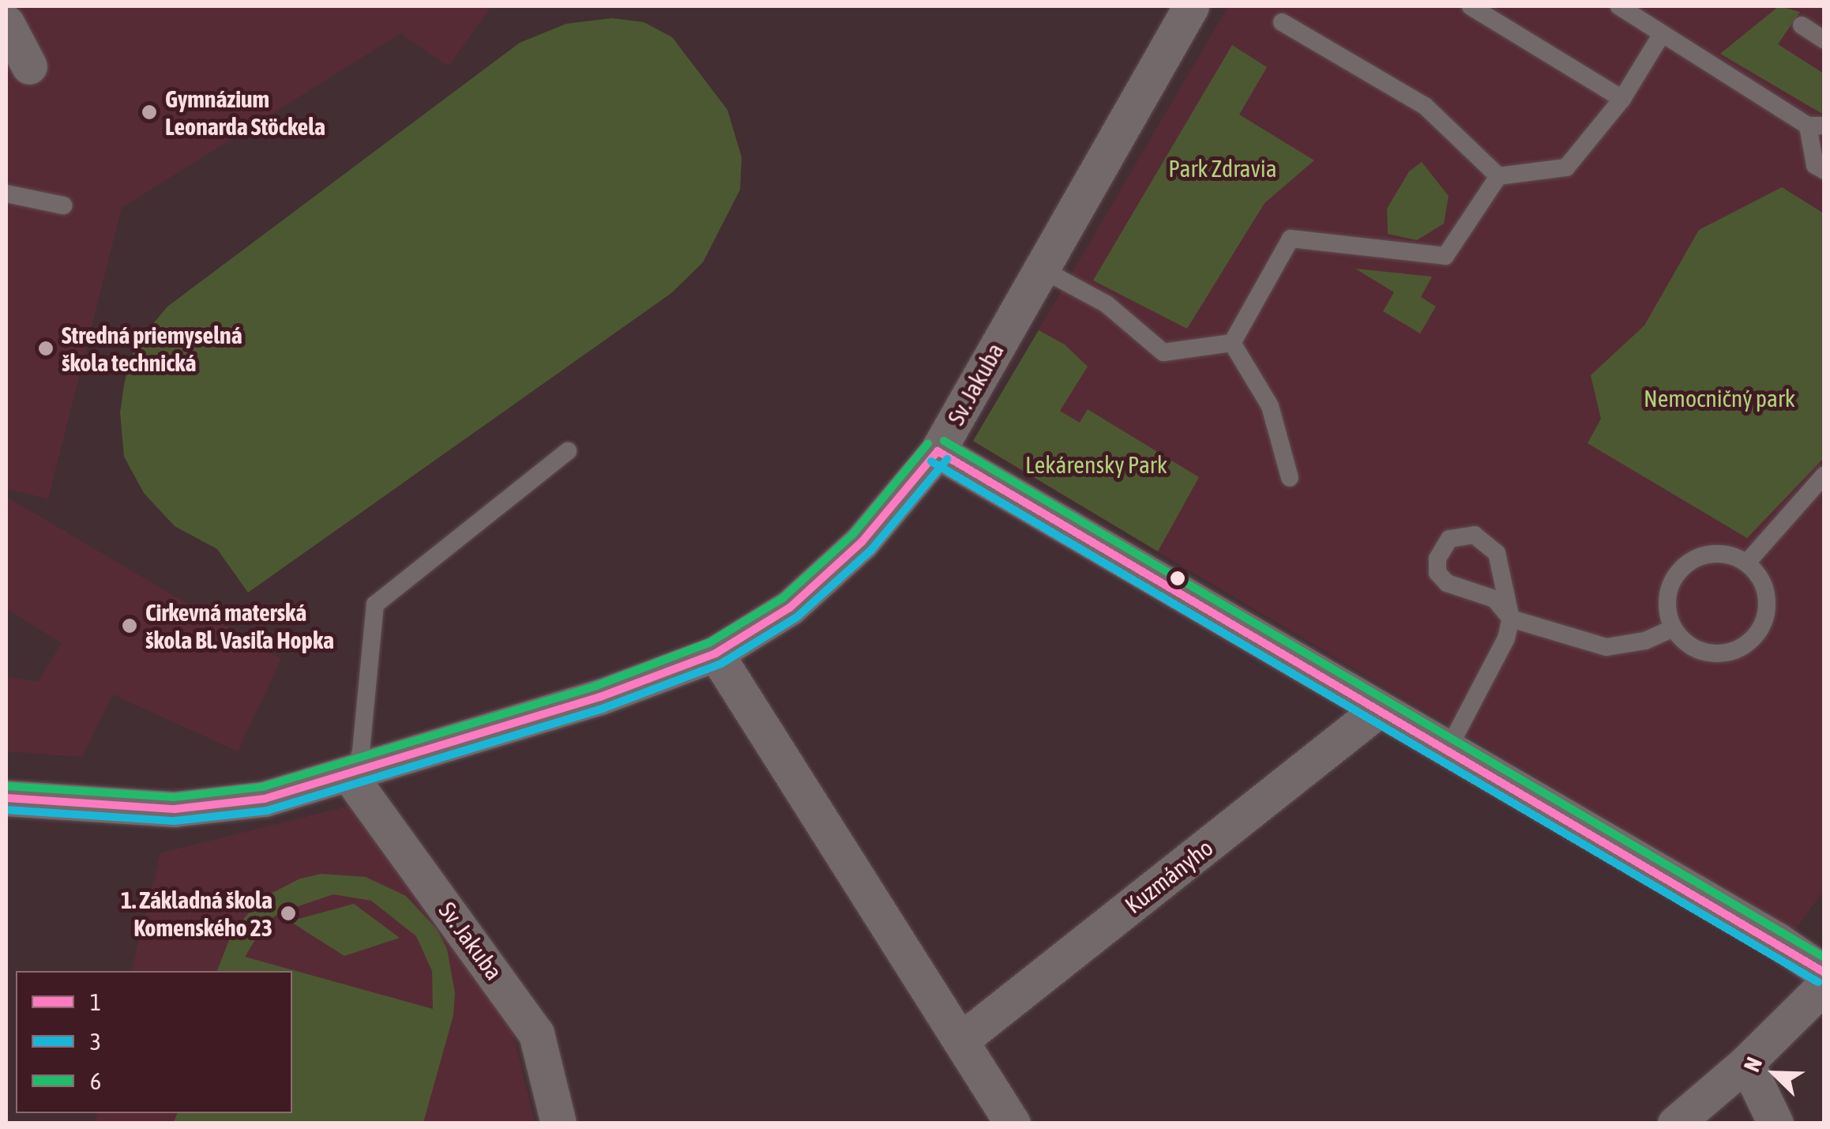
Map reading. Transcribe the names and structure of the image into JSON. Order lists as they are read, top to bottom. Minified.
{"streets":{"street":["Sv. Jakuba","Kuzmányho"]},"parks":["Park Zdravia","Nemocničný park","Lekárensky Park"],"places":["Gymnázium Leonarda Stöckela","Stredná priemyselná škola technická","Cirkevná materská škola Bl. Vasiľa Hopka","1. Základná škola Komenského 23"],"lines":["transit line 6","transit line 1","transit line 3"],"legend":["1","3","6"],"north":"top left"}
